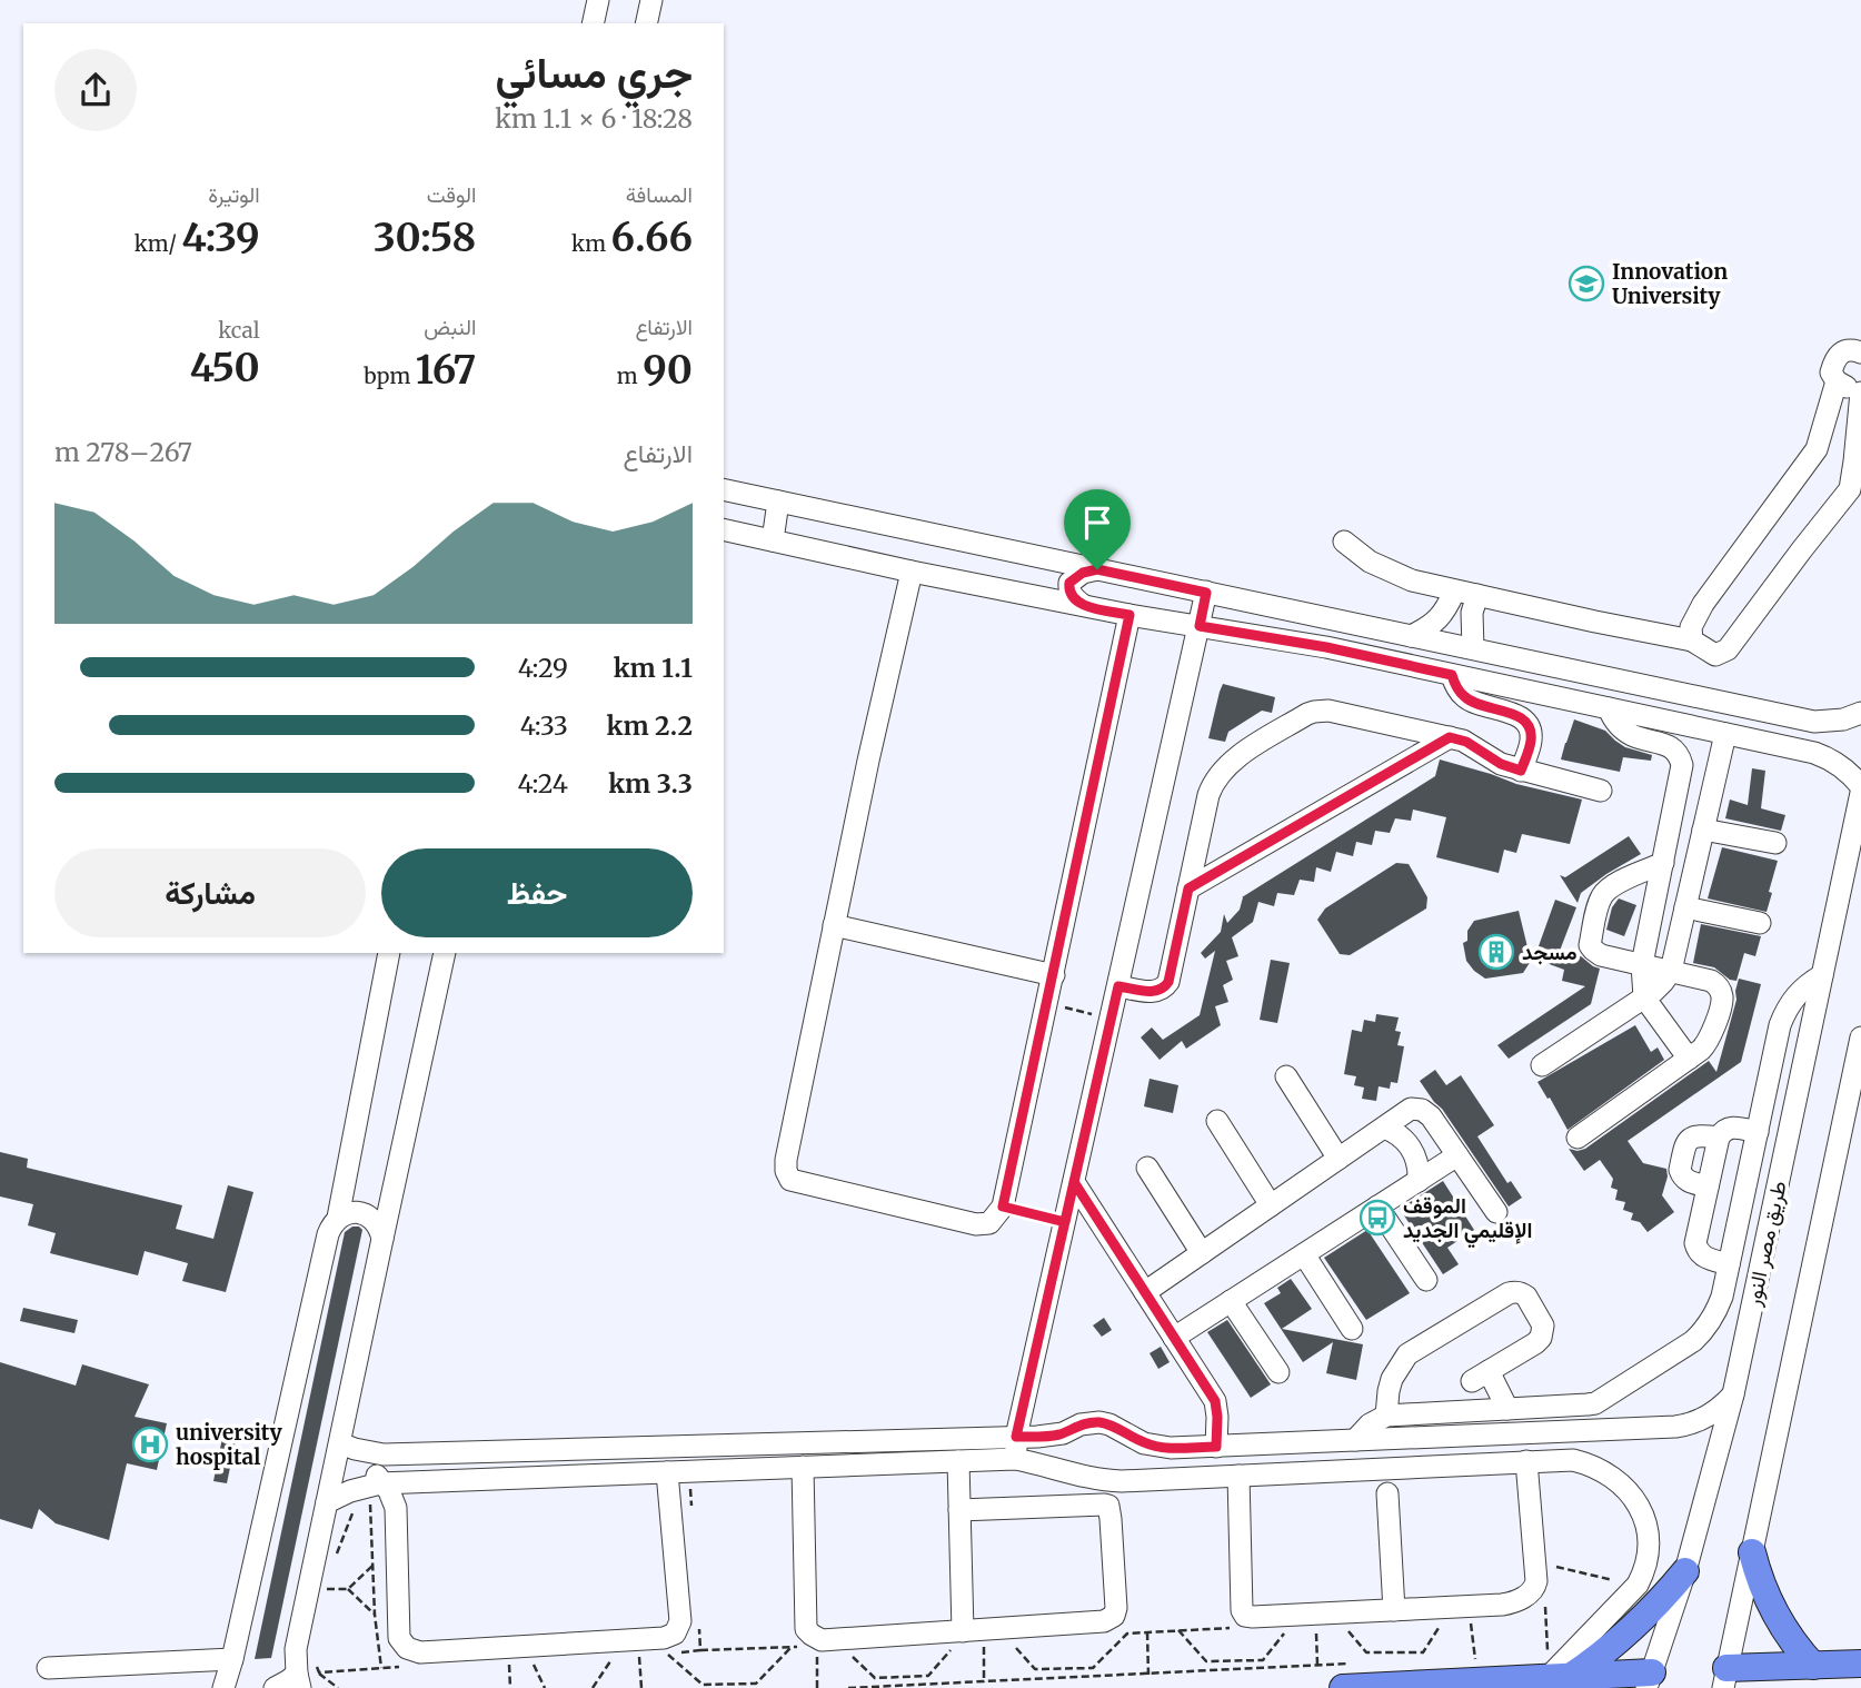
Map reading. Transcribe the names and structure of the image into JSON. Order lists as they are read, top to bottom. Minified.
{"streets":{"street":["طريق مصر النور"]},"places":{"school or university":["Innovation University"],"building":["مسجد"],"bus stop":["الموقف الإقليمي الجديد"],"hospital":["university hospital"]},"page":{"heading":["جري مسائي","18:28 · 6 × 1.1 km"],"stats":[["المسافة","6.66 km"],["الوقت","30:58"],["الوتيرة","4:39 /km"],["الارتفاع","90 m"],["النبض","167 bpm"],["kcal","450"]],"chart":["الارتفاع","267–278 m"],"list":[{"name":"1.1 km","note":"4:29"},{"name":"2.2 km","note":"4:33"},{"name":"3.3 km","note":"4:24"}],"buttons":["حفظ","مشاركة"]}}
